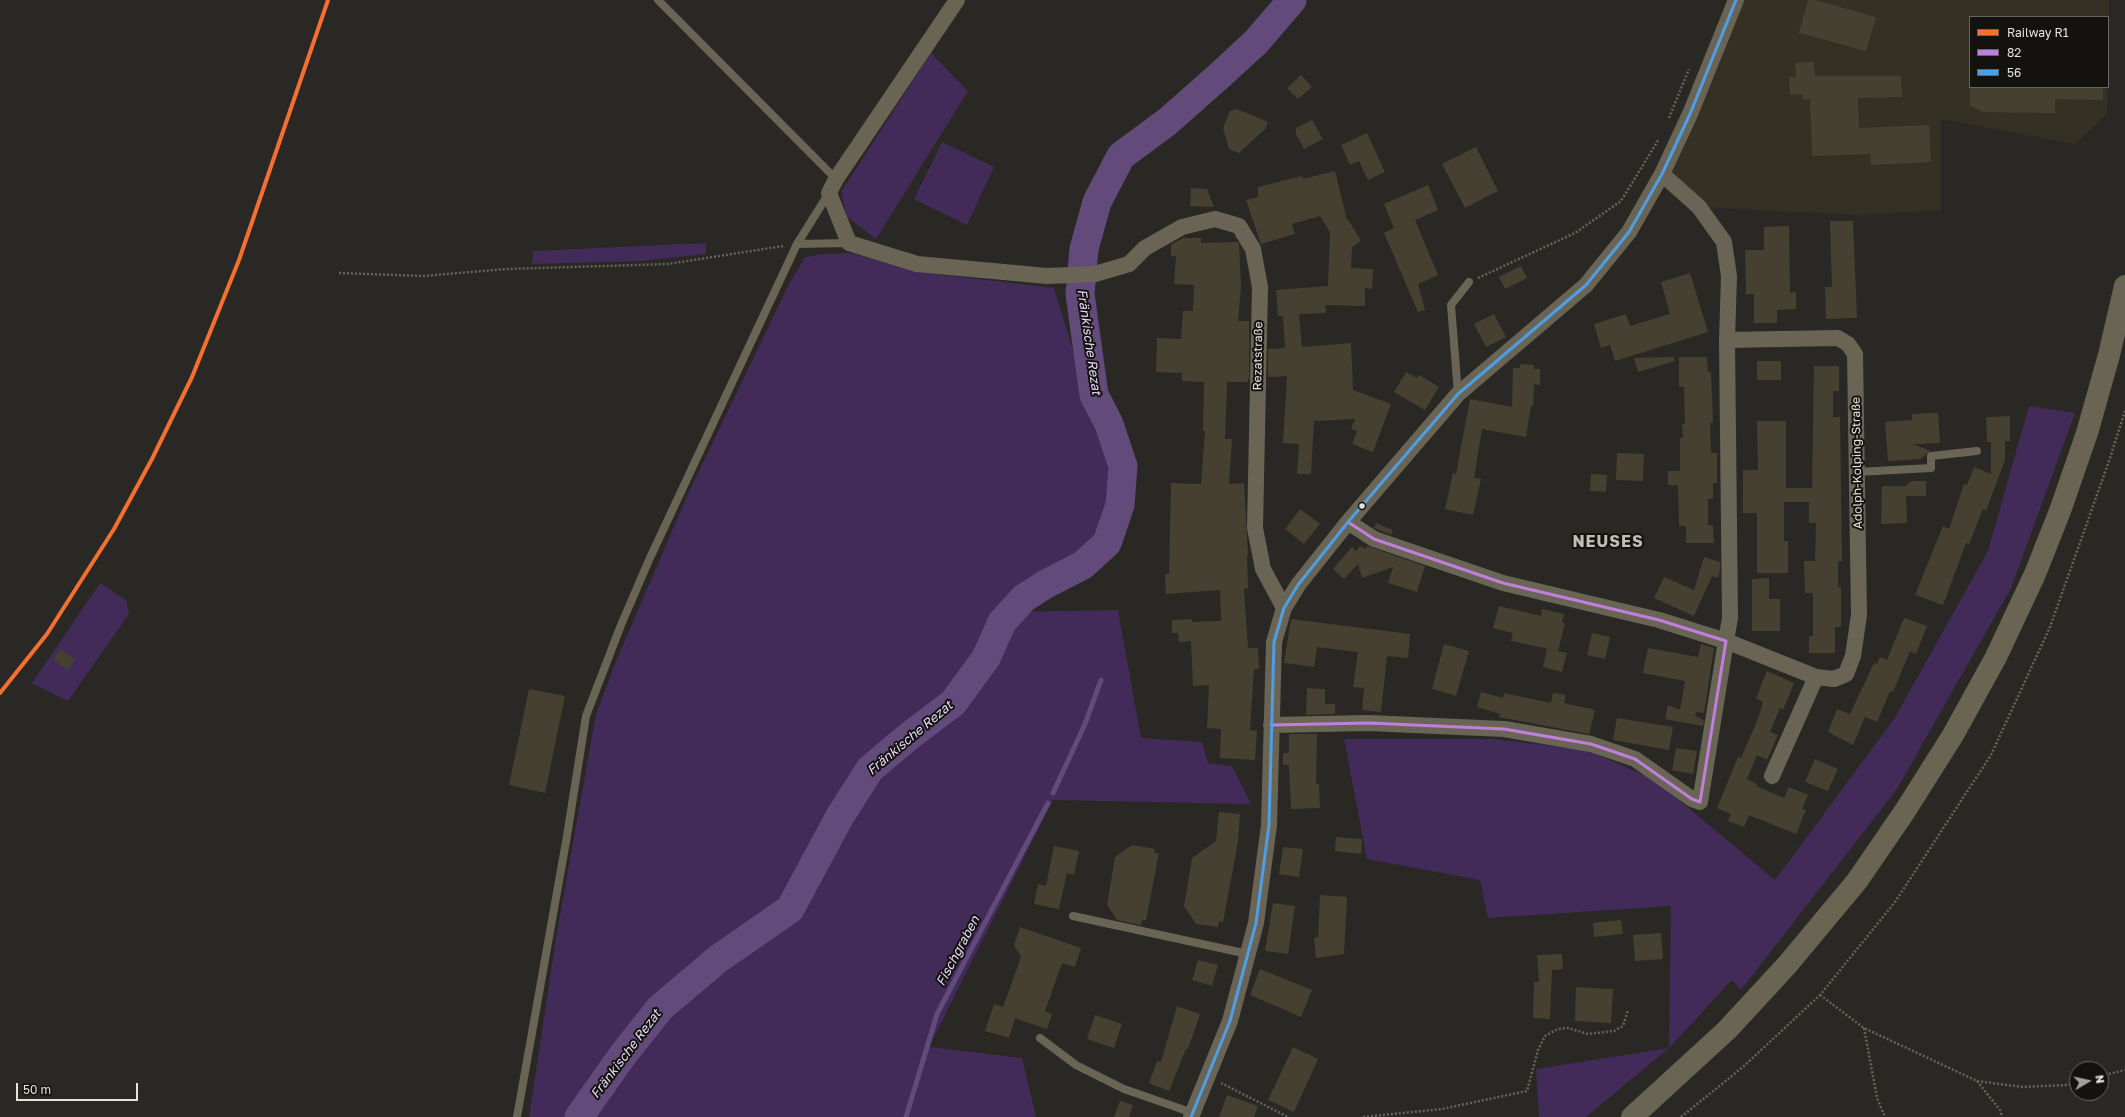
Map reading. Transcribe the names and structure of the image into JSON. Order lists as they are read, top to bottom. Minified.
{"streets":{"street":["Rezatstraße","Adolph-Kolping-Straße"]},"districts":["NEUSES"],"water":["Fränkische Rezat","Fischgraben"],"lines":["rail line R1","transit line 56","transit line 82"],"legend":["Railway R1","82","56"],"scale_bar":"50 m","north":"right"}
